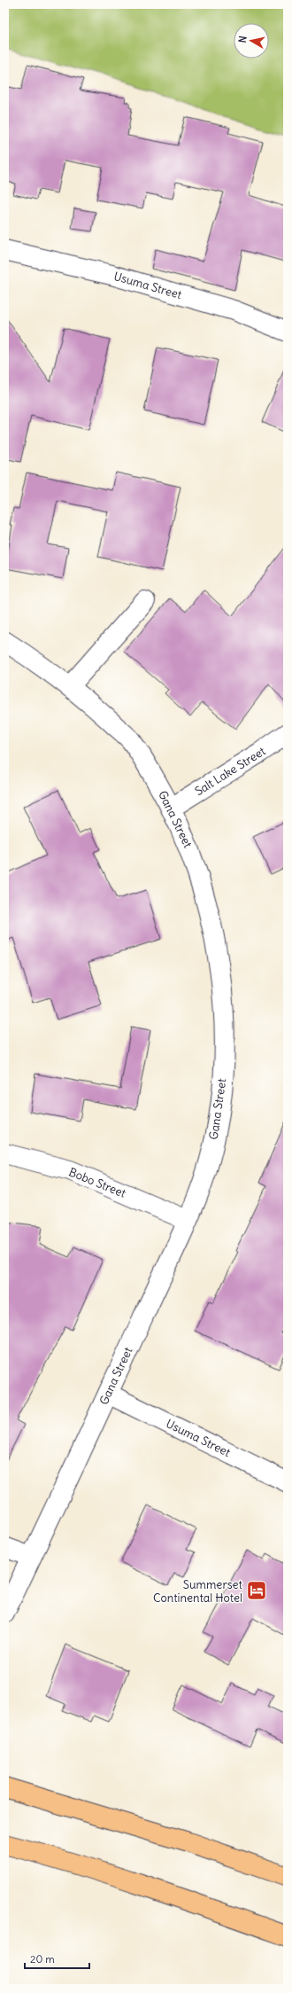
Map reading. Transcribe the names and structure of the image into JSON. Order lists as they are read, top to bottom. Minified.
{"streets":{"street":["Usuma Street","Salt Lake Street","Gana Street","Bobo Street"]},"crossings":[["Usuma Street","Gana Street"],["Salt Lake Street","Gana Street"],["Gana Street","Bobo Street"]],"places":{"hotel":["Summerset Continental Hotel"]},"scale_bar":"20 m","north":"left"}
